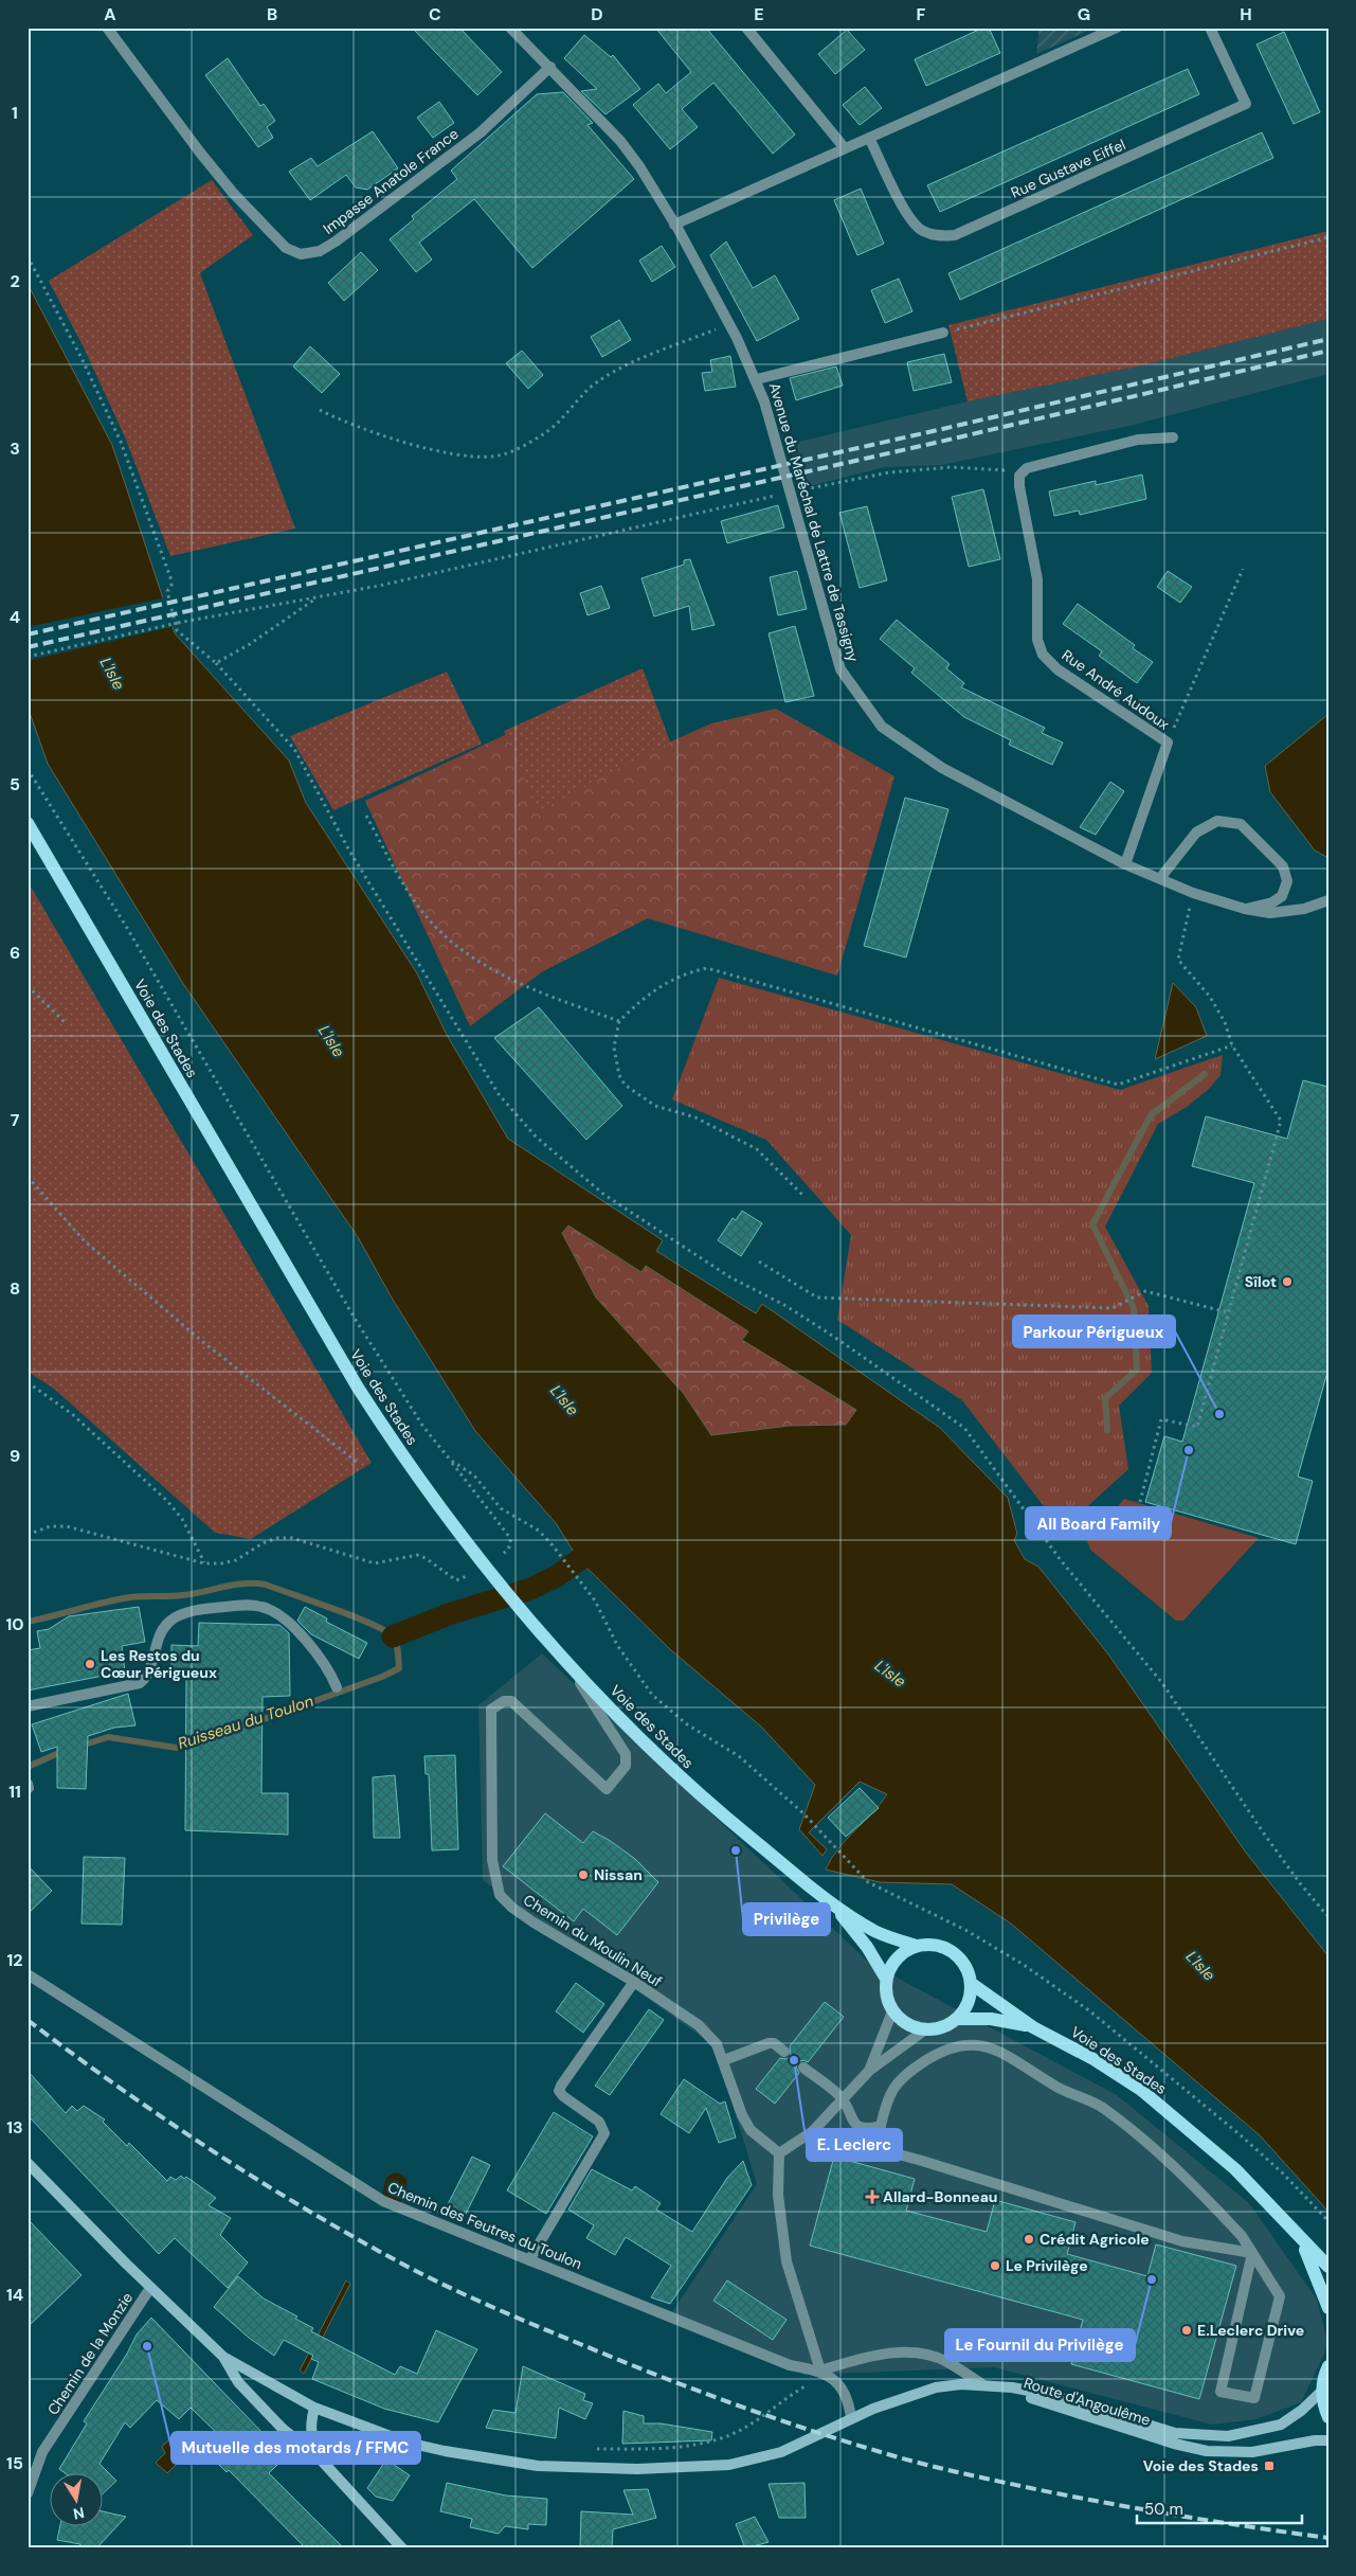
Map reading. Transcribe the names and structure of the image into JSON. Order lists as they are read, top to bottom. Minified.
{"streets":{"main road":["Voie des Stades","Route d'Angoulême"],"street":["Rue Gustave Eiffel","Impasse Anatole France","Avenue du Maréchal de Lattre de Tassigny","Rue André Audoux","Chemin du Moulin Neuf","Chemin des Feutres du Toulon","Chemin de la Monzie"]},"crossings":[["Impasse Anatole France","Avenue du Maréchal de Lattre de Tassigny"],["Avenue du Maréchal de Lattre de Tassigny","Rue André Audoux"],["Voie des Stades","Chemin du Moulin Neuf"]],"water":["L'Isle","Ruisseau du Toulon"],"places":{"other":["Sîlot","Parkour Périgueux","All Board Family","Les Restos du Cœur Périgueux","Privilège","Nissan","E. Leclerc","Crédit Agricole","Le Privilège","Le Fournil du Privilège","E.Leclerc Drive","Mutuelle des motards / FFMC"],"health":["Allard-Bonneau"],"transit":["Voie des Stades"]},"scale_bar":"50 m","north":"bottom","grid":{"columns":["A","B","C","D","E","F","G","H"],"rows":["1","2","3","4","5","6","7","8","9","10","11","12","13","14","15"]}}
